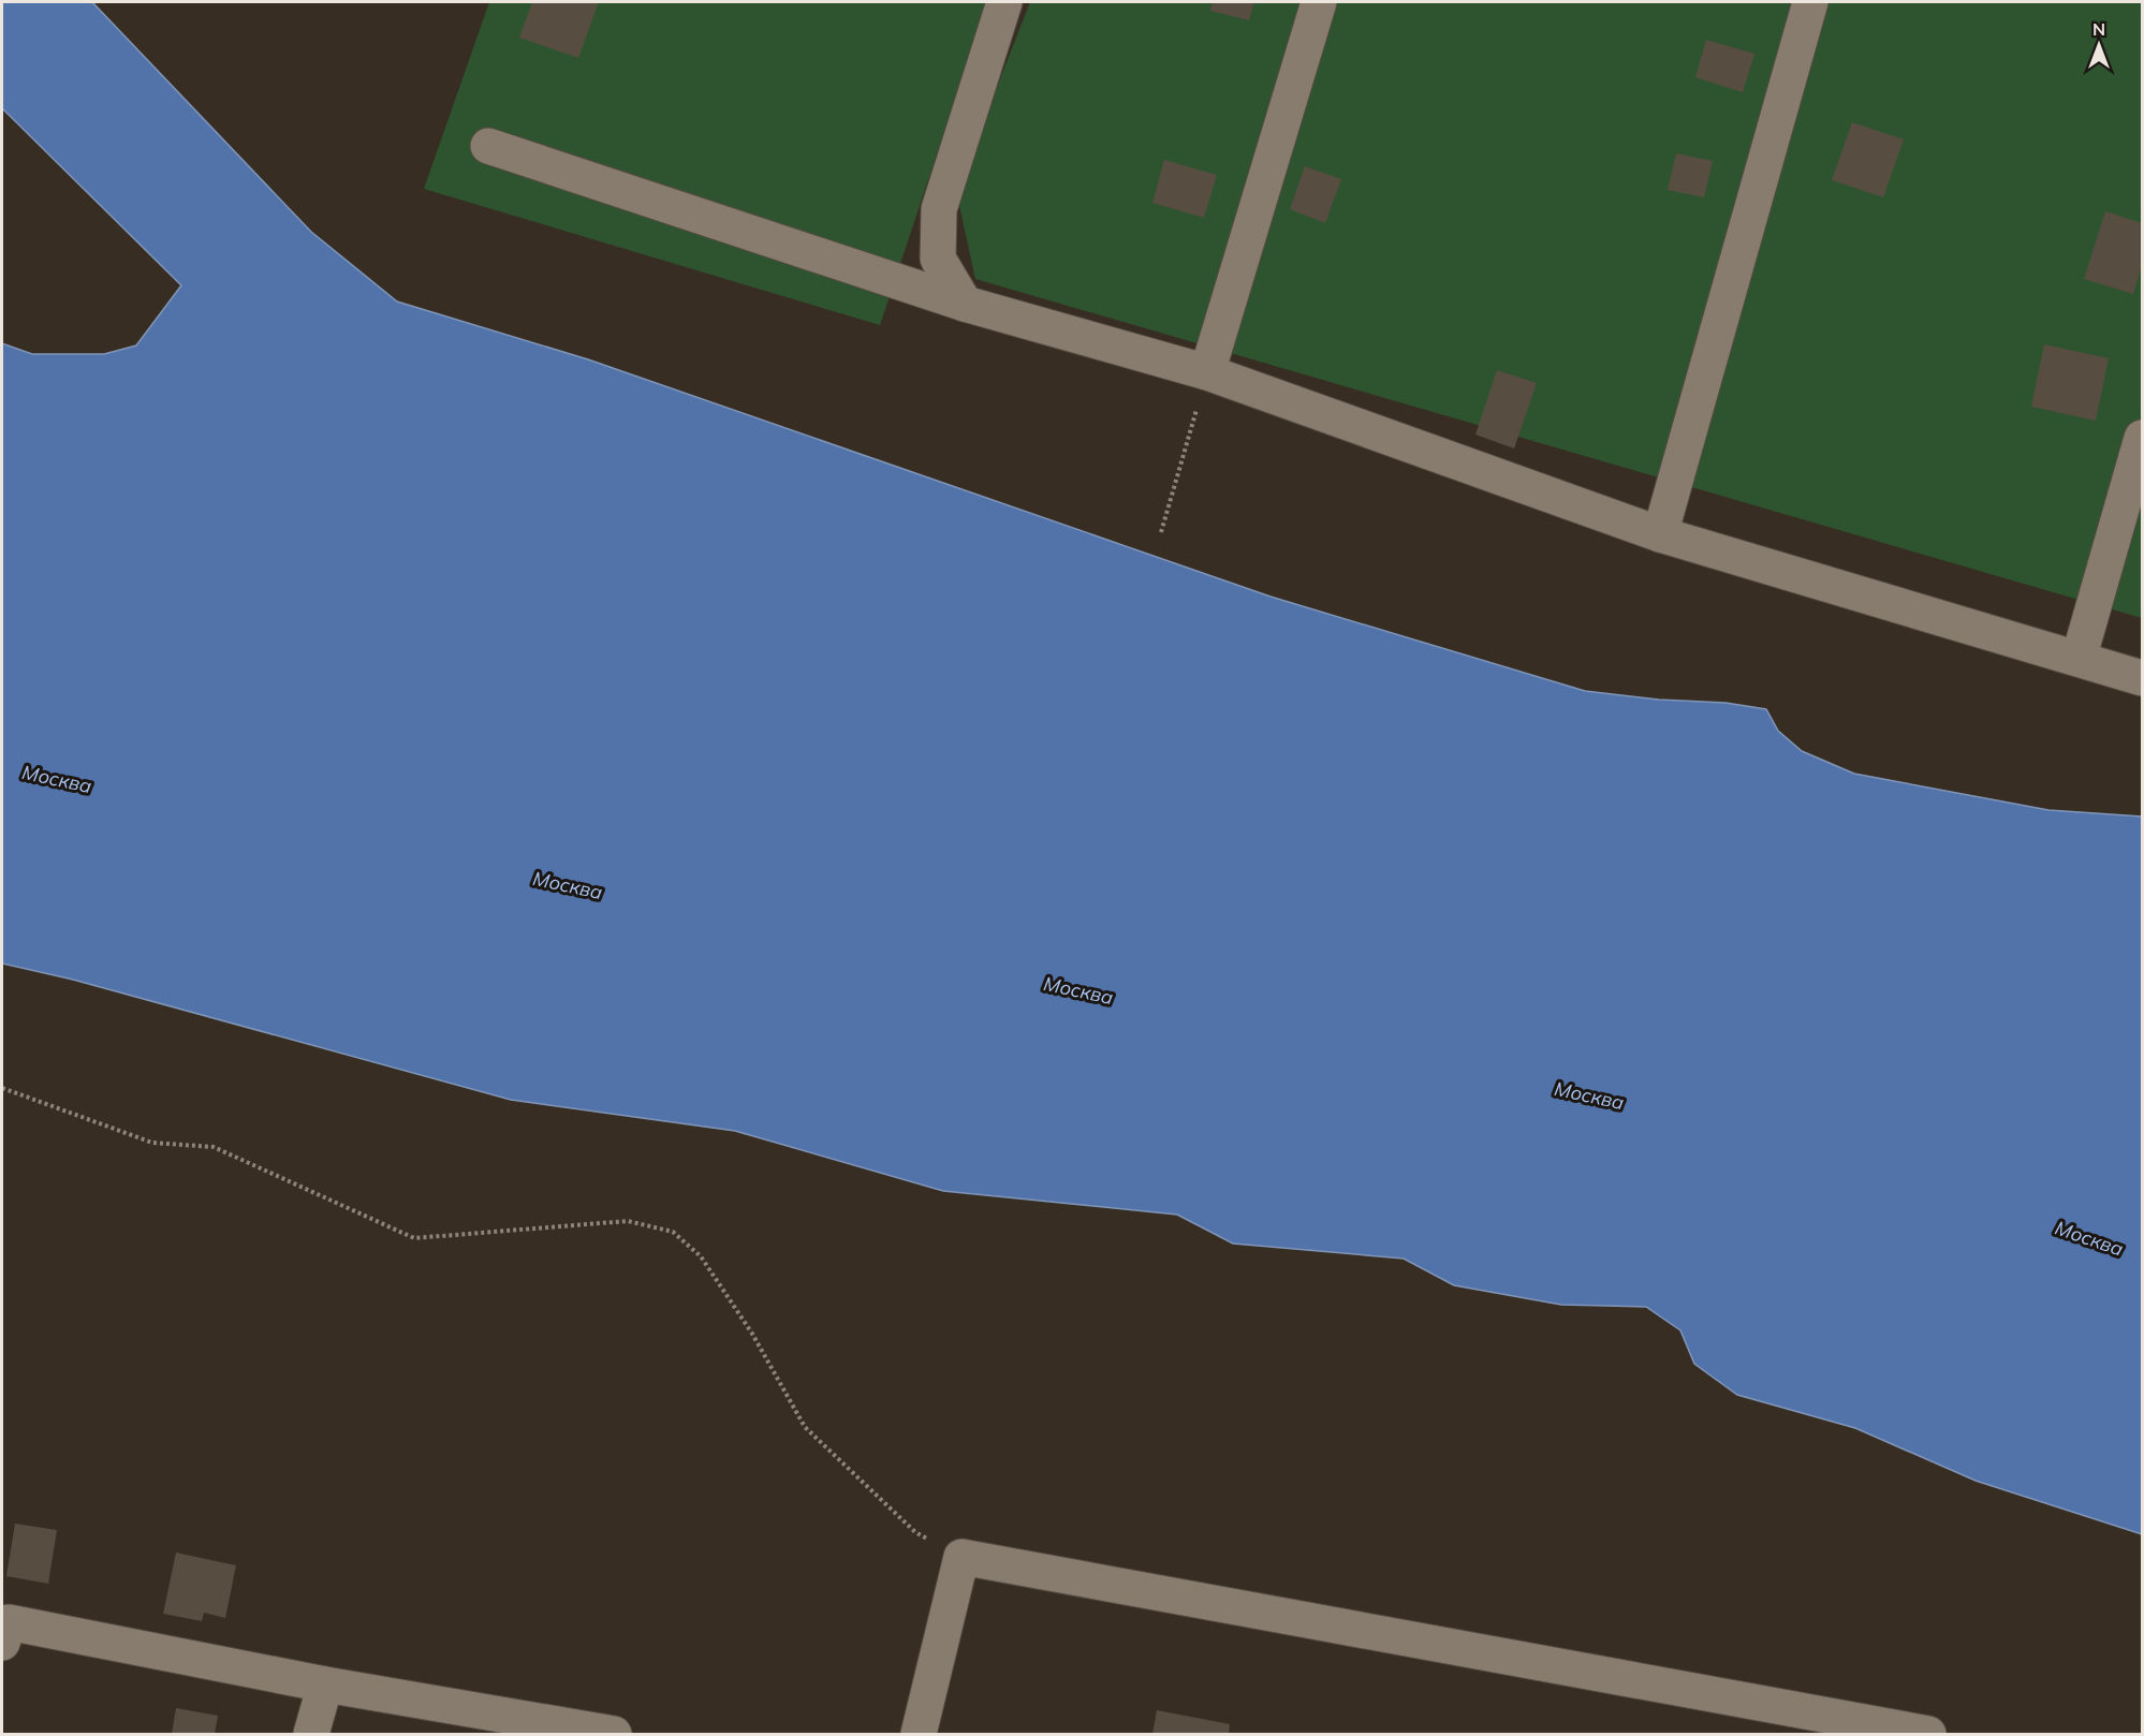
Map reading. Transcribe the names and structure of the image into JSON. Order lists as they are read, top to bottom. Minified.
{"water":["Москва"],"north":"top"}
